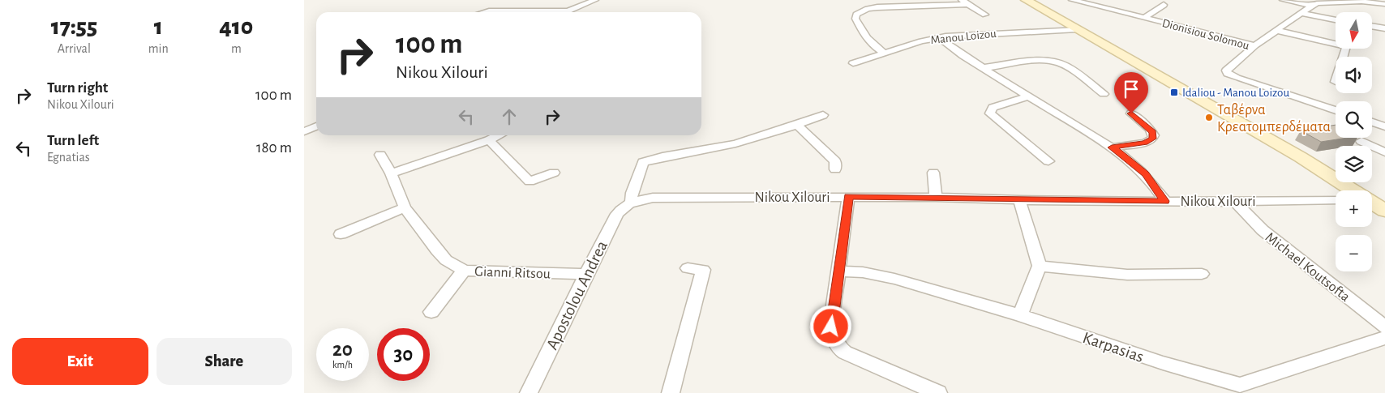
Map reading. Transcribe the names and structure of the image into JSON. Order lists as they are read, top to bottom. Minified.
{"streets":{"street":["Dionisiou Solomou","Manou Loizou","Nikou Xilouri","Michael Koutsofta","Gianni Ritsou","Apostolou Andrea","Karpasias"]},"crossings":[["Nikou Xilouri","Michael Koutsofta"],["Nikou Xilouri","Apostolou Andrea"],["Gianni Ritsou","Apostolou Andrea"]],"places":{"transit":["Idaliou - Manou Loizou"],"other":["Ταβέρνα Κρεατομπερδέματα"]},"north":"bottom","page":{"eta":["17:55","Arrival","1","min","410","m"],"map_buttons":["+","−"],"turn":["100 m","Nikou Xilouri"],"list":[{"name":"Turn right","note":"Nikou Xilouri","value":"100 m"},{"name":"Turn left","note":"Egnatias","value":"180 m"}],"speed":"20 km/h","limit":"30","buttons":["Exit","Share"]}}
